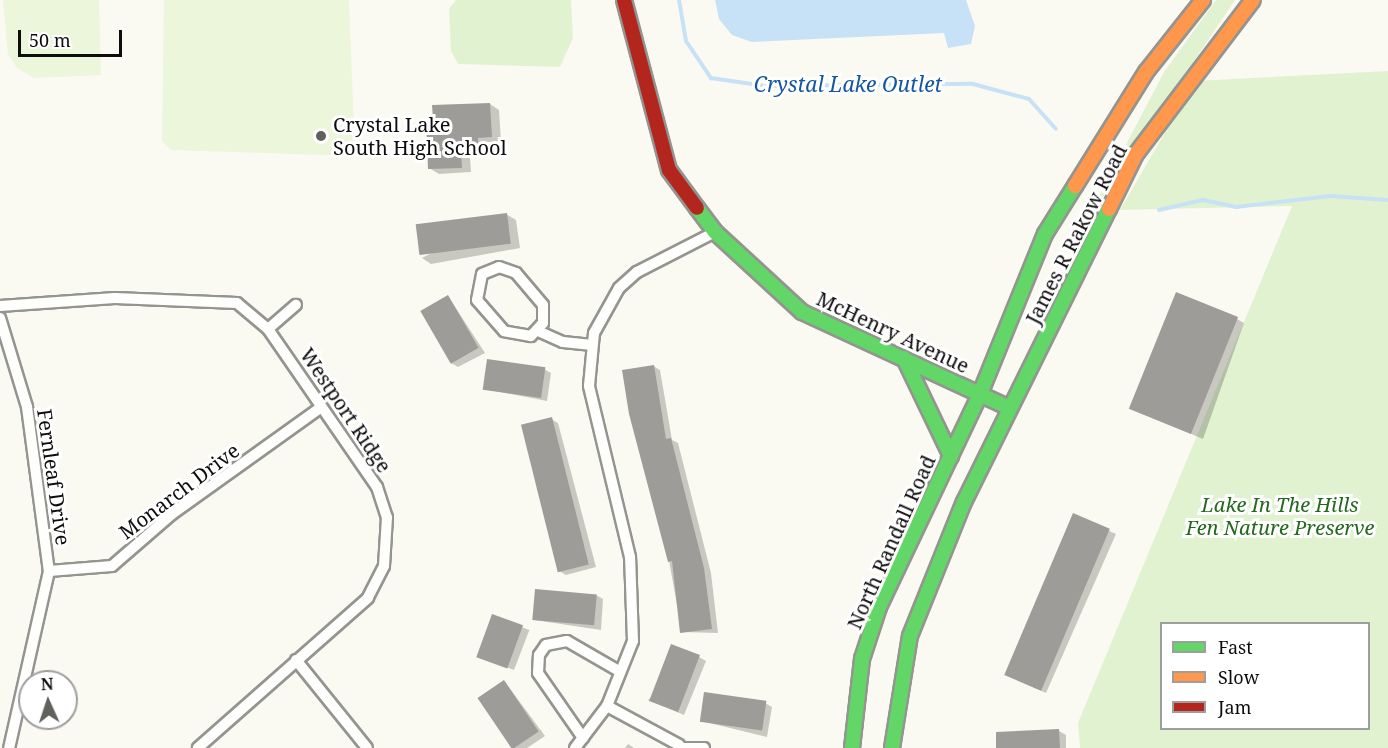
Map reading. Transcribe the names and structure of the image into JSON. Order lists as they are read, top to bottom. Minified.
{"streets":{"main road":["James R Rakow Road","McHenry Avenue","North Randall Road"],"street":["Westport Ridge","Fernleaf Drive","Monarch Drive"]},"crossings":[["James R Rakow Road","McHenry Avenue"],["James R Rakow Road","North Randall Road"],["McHenry Avenue","North Randall Road"],["Westport Ridge","Monarch Drive"],["Fernleaf Drive","Monarch Drive"]],"water":["Crystal Lake Outlet"],"parks":["Lake In The Hills Fen Nature Preserve"],"places":["Crystal Lake South High School"],"legend":["Fast","Slow","Jam"],"scale_bar":"50 m","north":"top"}
